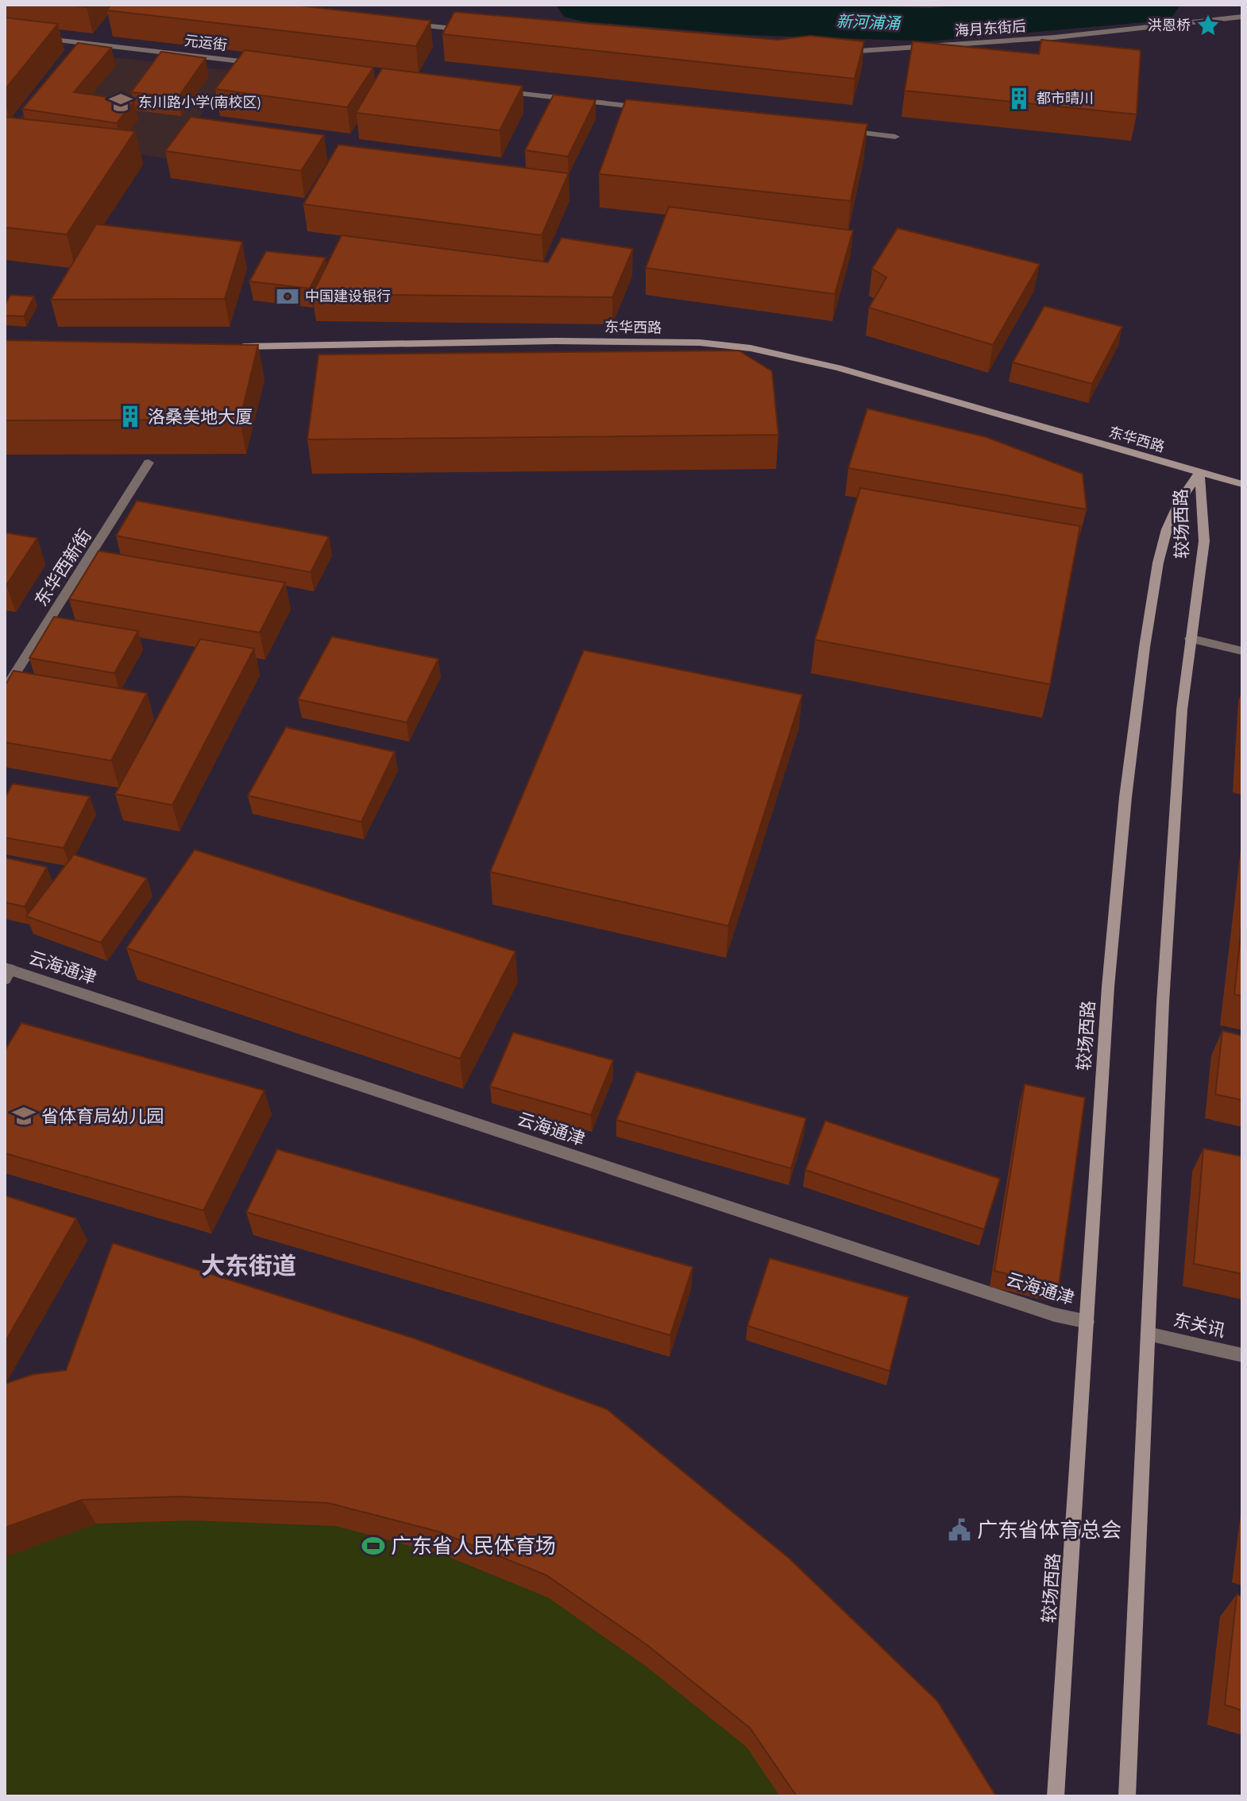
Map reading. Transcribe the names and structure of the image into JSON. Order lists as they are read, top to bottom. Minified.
{"streets":{"street":["海月东街后","元运街","东华西路","较场西路","东华西新街","云海通津","东关讯"]},"crossings":[["东华西路","较场西路"],["较场西路","云海通津"],["较场西路","东关讯"]],"districts":["大东街道"],"water":["新河浦涌"],"places":{"place":["洪恩桥"],"building":["都市晴川","洛桑美地大厦"],"school or university":["东川路小学(南校区)","省体育局幼儿园"],"bank":["中国建设银行"],"public building":["广东省体育总会"],"sports":["广东省人民体育场"]}}
